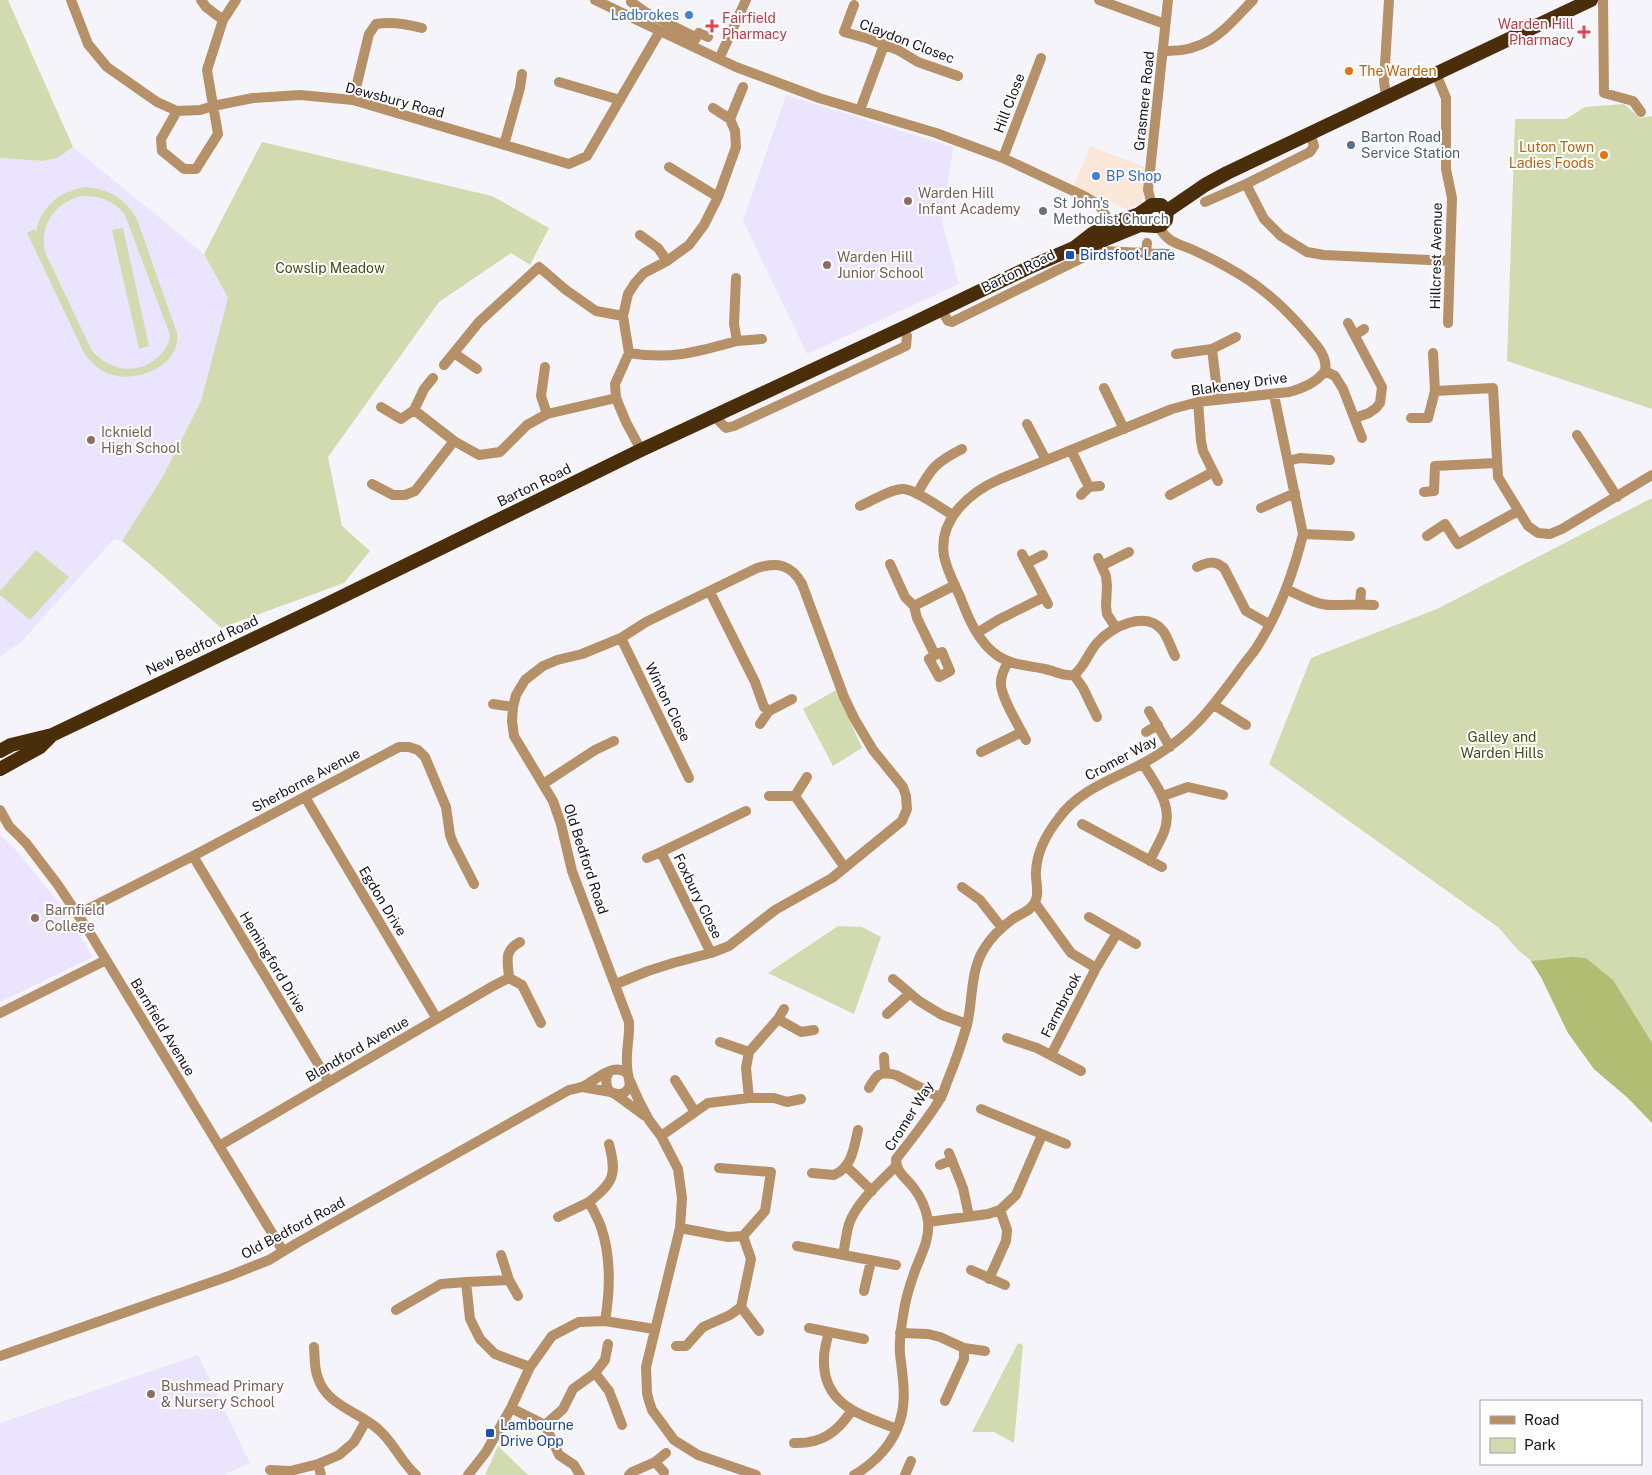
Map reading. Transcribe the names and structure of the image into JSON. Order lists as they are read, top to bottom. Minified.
{"streets":{"highway":["Barton Road","New Bedford Road"],"street":["Claydon Closec","Dewsbury Road","Grasmere Road","Hill Close","Hillcrest Avenue","Blakeney Drive","Winton Close","Cromer Way","Sherborne Avenue","Old Bedford Road","Foxbury Close","Egdon Drive","Hemingford Drive","Farmbrook","Barnfield Avenue","Blandford Avenue"]},"crossings":[["Grasmere Road","Barton Road"],["Barton Road","New Bedford Road"],["Blakeney Drive","Cromer Way"],["Winton Close","Old Bedford Road"],["Cromer Way","Farmbrook"],["Sherborne Avenue","Egdon Drive"],["Sherborne Avenue","Hemingford Drive"],["Sherborne Avenue","Barnfield Avenue"],["Old Bedford Road","Foxbury Close"],["Old Bedford Road","Barnfield Avenue"],["Egdon Drive","Blandford Avenue"],["Hemingford Drive","Blandford Avenue"],["Barnfield Avenue","Blandford Avenue"]],"parks":["Cowslip Meadow","Galley and Warden Hills"],"places":{"other":["Ladbrokes","The Warden","Barton Road Service Station","Luton Town Ladies Foods","BP Shop","Warden Hill Infant Academy","St John's Methodist Church","Warden Hill Junior School","Icknield High School","Barnfield College","Bushmead Primary & Nursery School"],"health":["Fairfield Pharmacy","Warden Hill Pharmacy"],"transit":["Birdsfoot Lane","Lambourne Drive Opp"]},"legend":["Road","Park"]}
